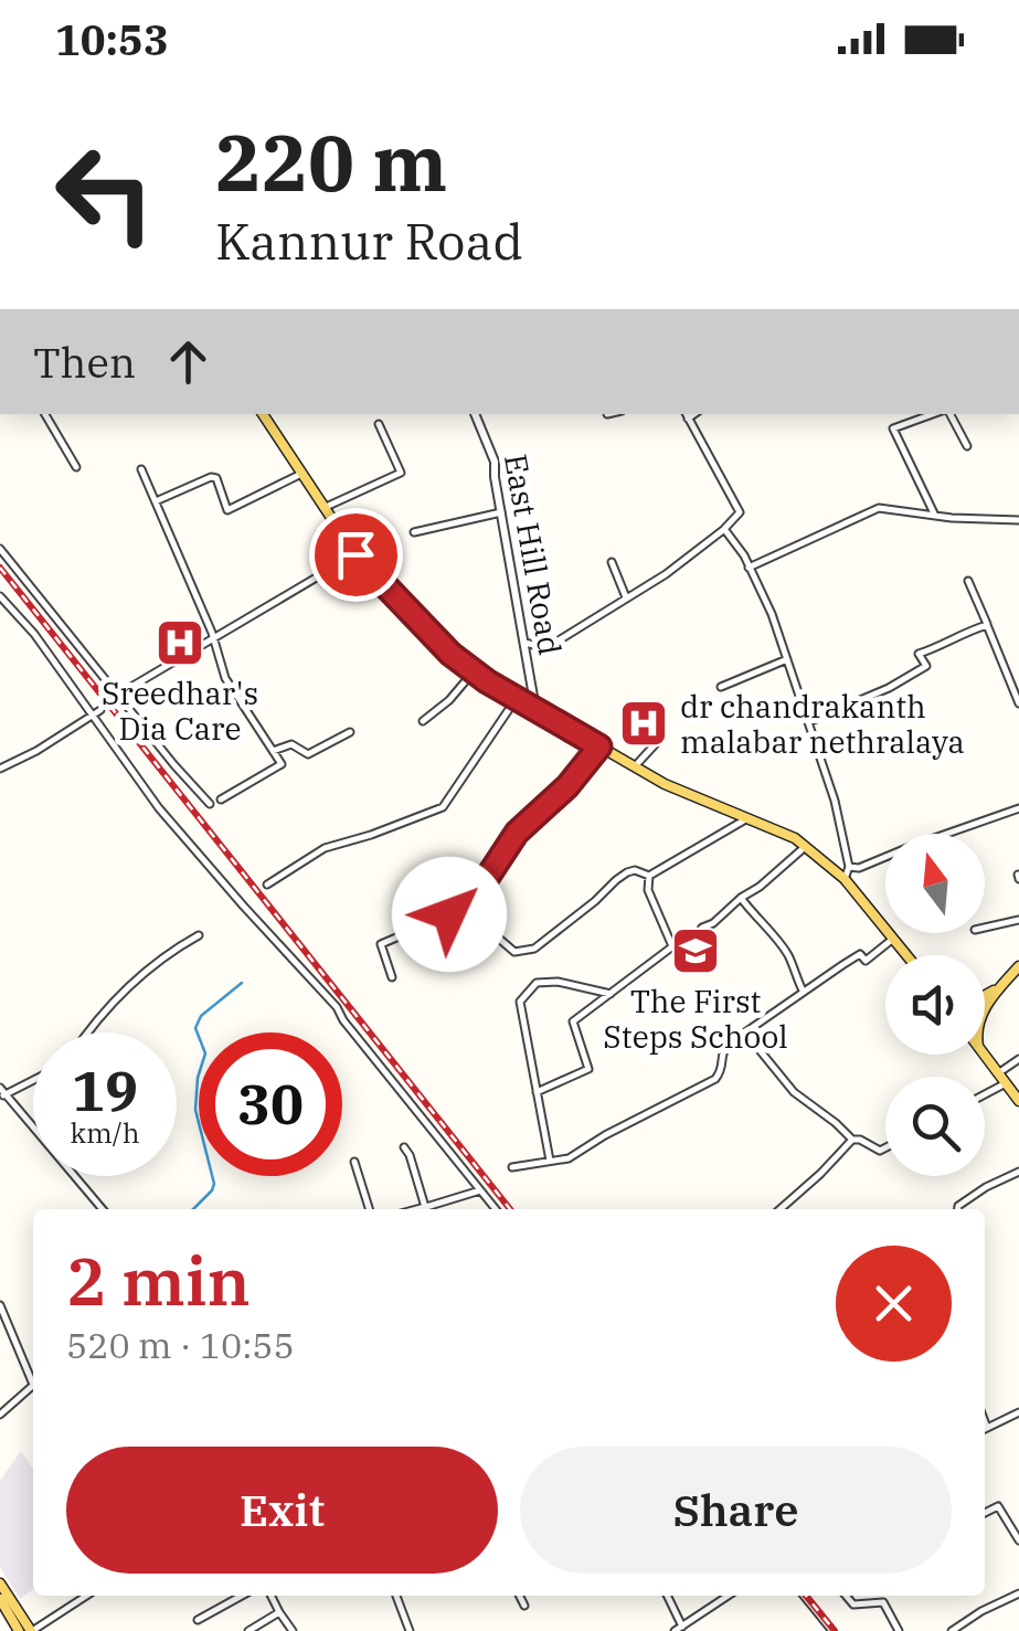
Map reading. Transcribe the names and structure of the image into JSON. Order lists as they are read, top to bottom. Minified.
{"streets":{"street":["East Hill Road"]},"places":{"hospital":["Sreedhar's Dia Care","dr chandrakanth malabar nethralaya"],"school or university":["The First Steps School"]},"north":"top","page":{"status":"10:53","turn":["220 m","Kannur Road"],"then":"Then","speed":"19 km/h","limit":"30","heading":["2 min","520 m · 10:55"],"buttons":["Exit","Share"]}}
